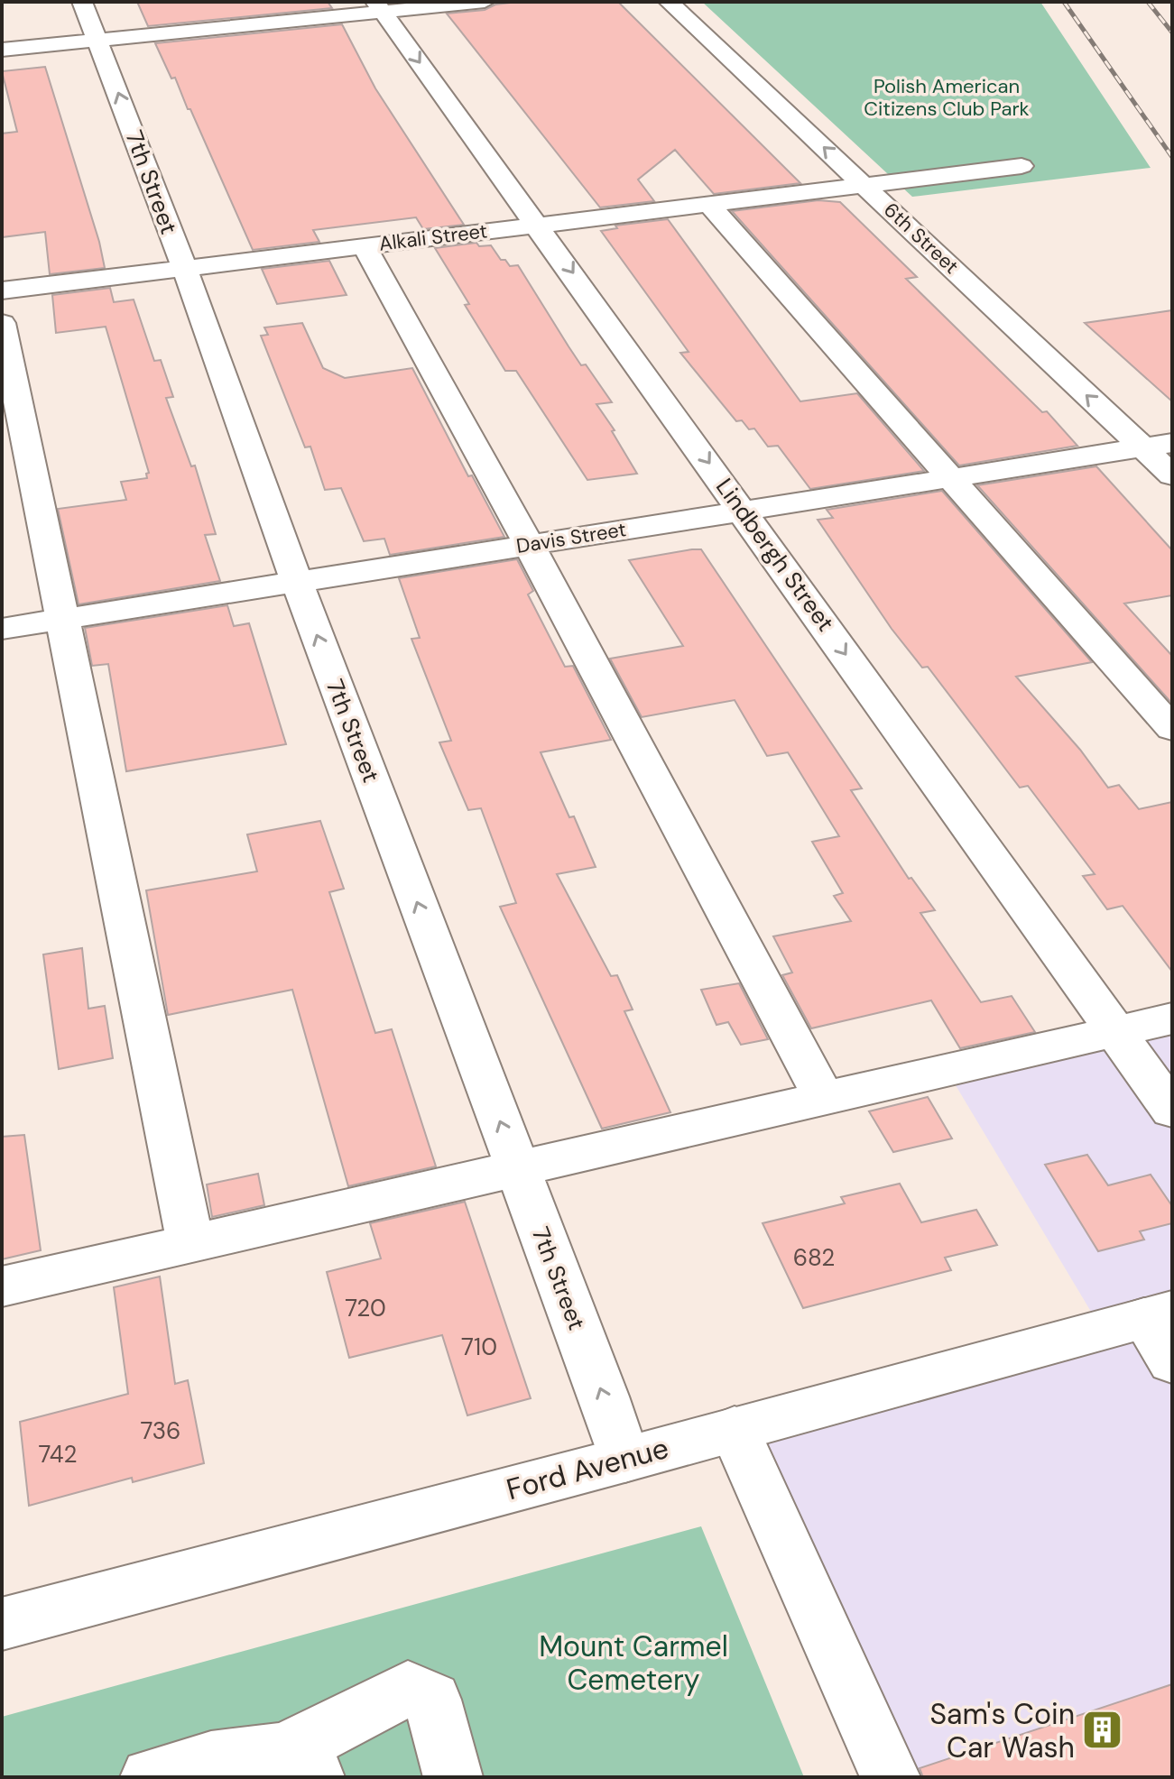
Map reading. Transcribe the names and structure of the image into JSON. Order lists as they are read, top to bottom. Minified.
{"streets":{"street":["7th Street","Alkali Street","6th Street","Davis Street","Lindbergh Street","Ford Avenue"]},"crossings":[["7th Street","Alkali Street"],["7th Street","Davis Street"],["7th Street","Ford Avenue"],["Alkali Street","6th Street"],["Alkali Street","Lindbergh Street"],["6th Street","Davis Street"],["Davis Street","Lindbergh Street"]],"parks":["Polish American Citizens Club Park","Mount Carmel Cemetery"],"places":{"building":["Sam's Coin Car Wash"]},"house_numbers":["682","720","710","736","742"]}
